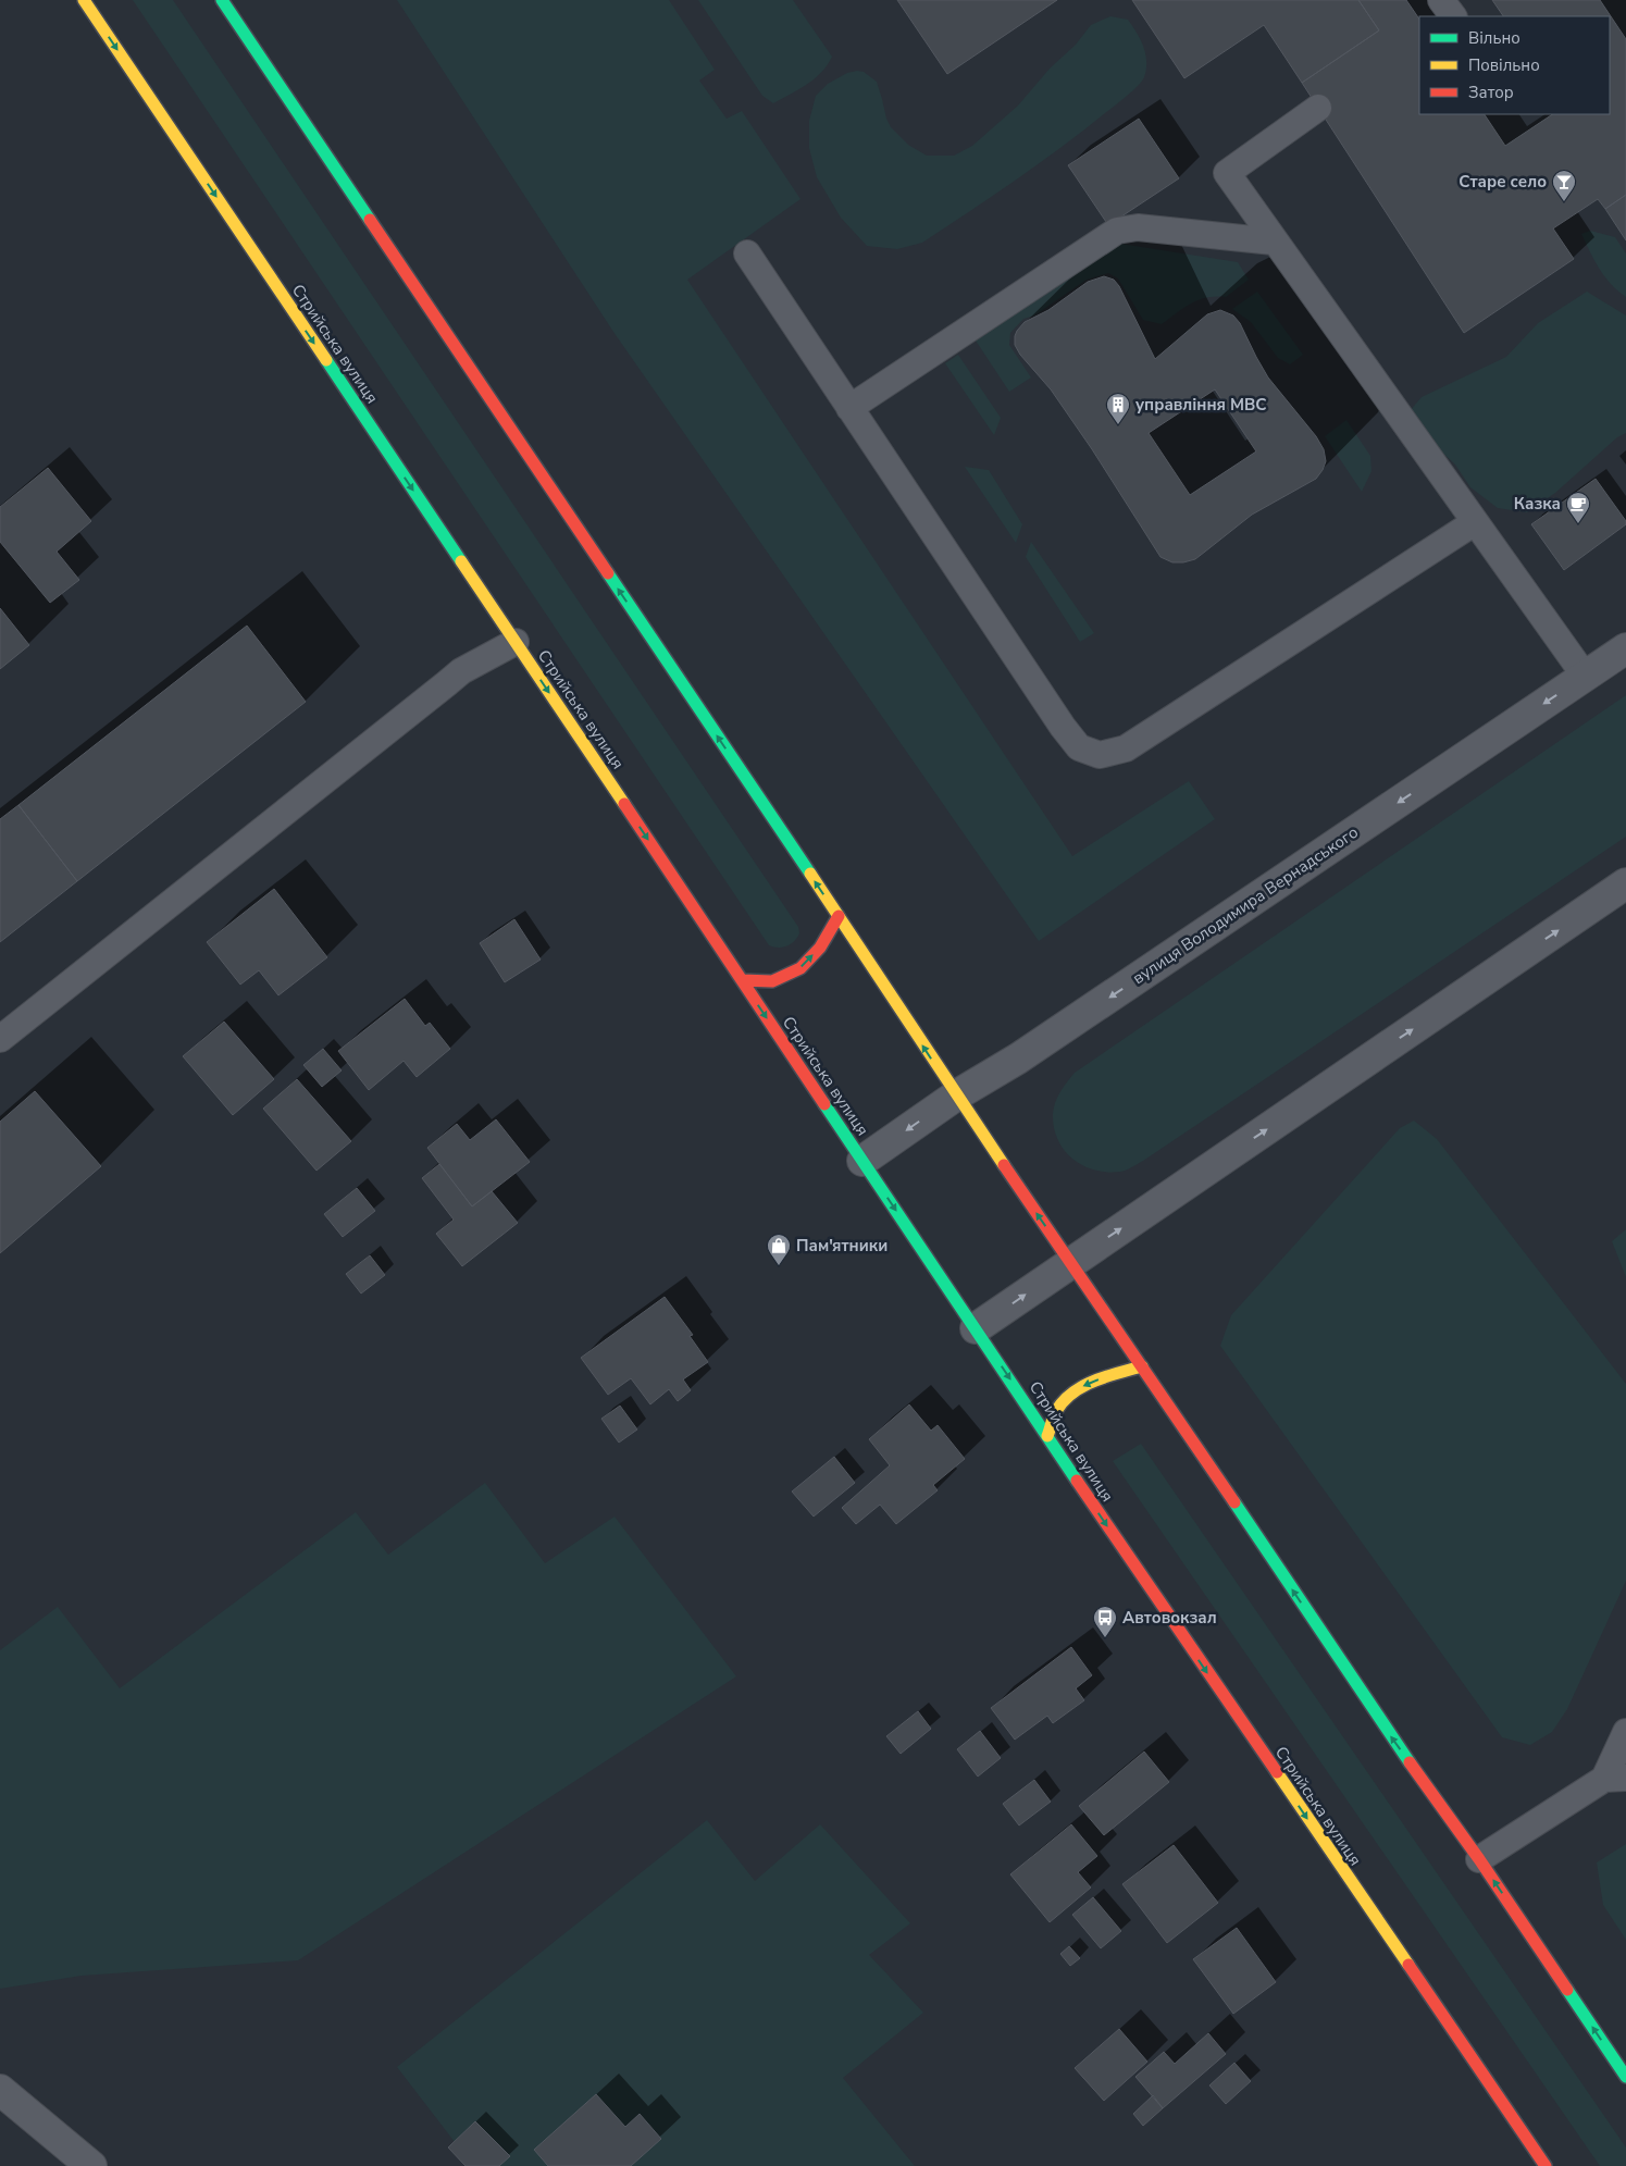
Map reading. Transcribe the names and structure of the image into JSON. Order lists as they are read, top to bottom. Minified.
{"streets":{"main road":["Стрийська вулиця"],"street":["вулиця Володимира Вернадського"]},"crossings":[["Стрийська вулиця","вулиця Володимира Вернадського"]],"one_way":["Стрийська вулиця"],"places":{"bar":["Старе село"],"building":["управління МВС"],"cafe":["Казка"],"shop":["Пам'ятники"],"bus stop":["Автовокзал"]},"legend":["Вільно","Повільно","Затор"]}
